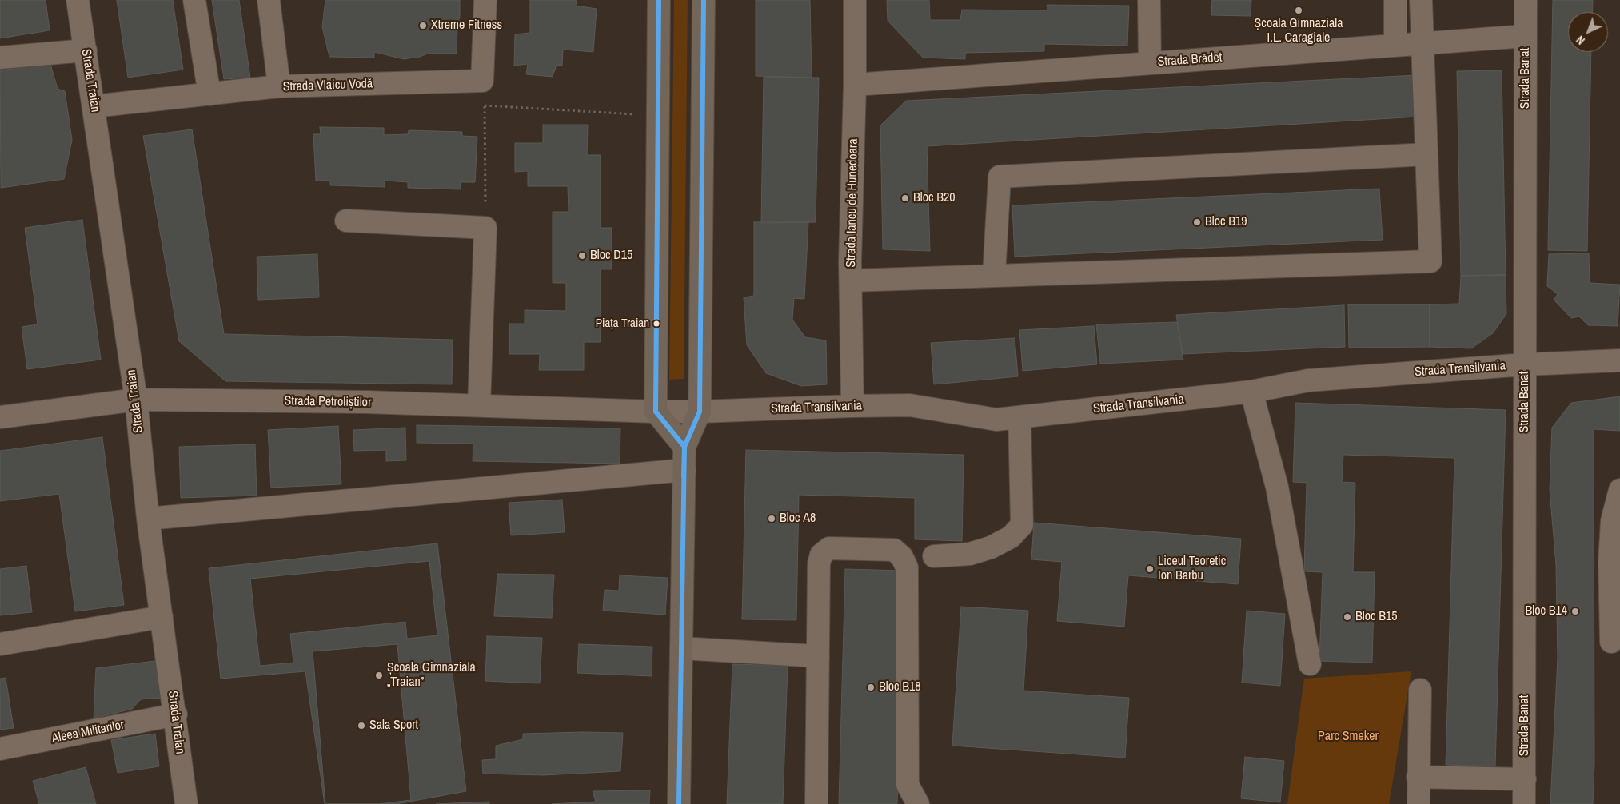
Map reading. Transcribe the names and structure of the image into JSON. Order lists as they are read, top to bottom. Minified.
{"streets":{"street":["Strada Brădet","Strada Banat","Strada Traian","Strada Vlaicu Vodă","Strada Iancu de Hunedoara","Strada Transilvania","Strada Petroliștilor","Aleea Militarilor"]},"crossings":[["Strada Brădet","Strada Banat"],["Strada Brădet","Strada Iancu de Hunedoara"],["Strada Banat","Strada Transilvania"],["Strada Traian","Strada Vlaicu Vodă"],["Strada Traian","Strada Petroliștilor"],["Strada Traian","Aleea Militarilor"],["Strada Iancu de Hunedoara","Strada Transilvania"],["Strada Transilvania","Strada Petroliștilor"]],"parks":["Parc Smeker"],"places":["Școala Gimnaziala I.L. Caragiale","Xtreme Fitness","Bloc B20","Bloc B19","Bloc D15","Piața Traian","Bloc A8","Liceul Teoretic Ion Barbu","Bloc B14","Bloc B15","Școala Gimnazială „Traian”","Bloc B18","Sala Sport"],"north":"bottom left"}
